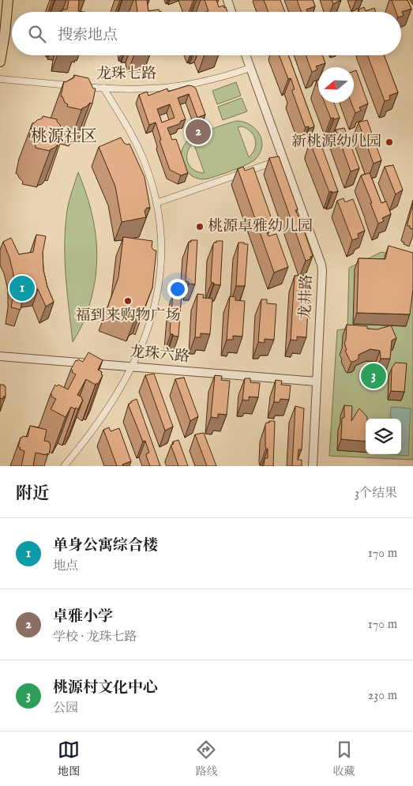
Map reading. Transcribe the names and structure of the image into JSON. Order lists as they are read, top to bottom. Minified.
{"streets":{"street":["龙珠七路","龙井路","龙珠六路"]},"crossings":[["龙珠七路","龙井路"],["龙井路","龙珠六路"]],"districts":["桃源社区"],"places":["新桃源幼儿园","桃源卓雅幼儿园","福到来购物广场"],"north":"left","page":{"search":"搜索地点","pins":["2","1","3"],"heading":["附近","3个结果"],"list":[{"mark":"1","name":"单身公寓综合楼","note":"地点","value":"170 m"},{"mark":"2","name":"卓雅小学","note":"学校 · 龙珠七路","value":"170 m"},{"mark":"3","name":"桃源村文化中心","note":"公园","value":"230 m"}],"nav":["地图","路线","收藏"]}}
